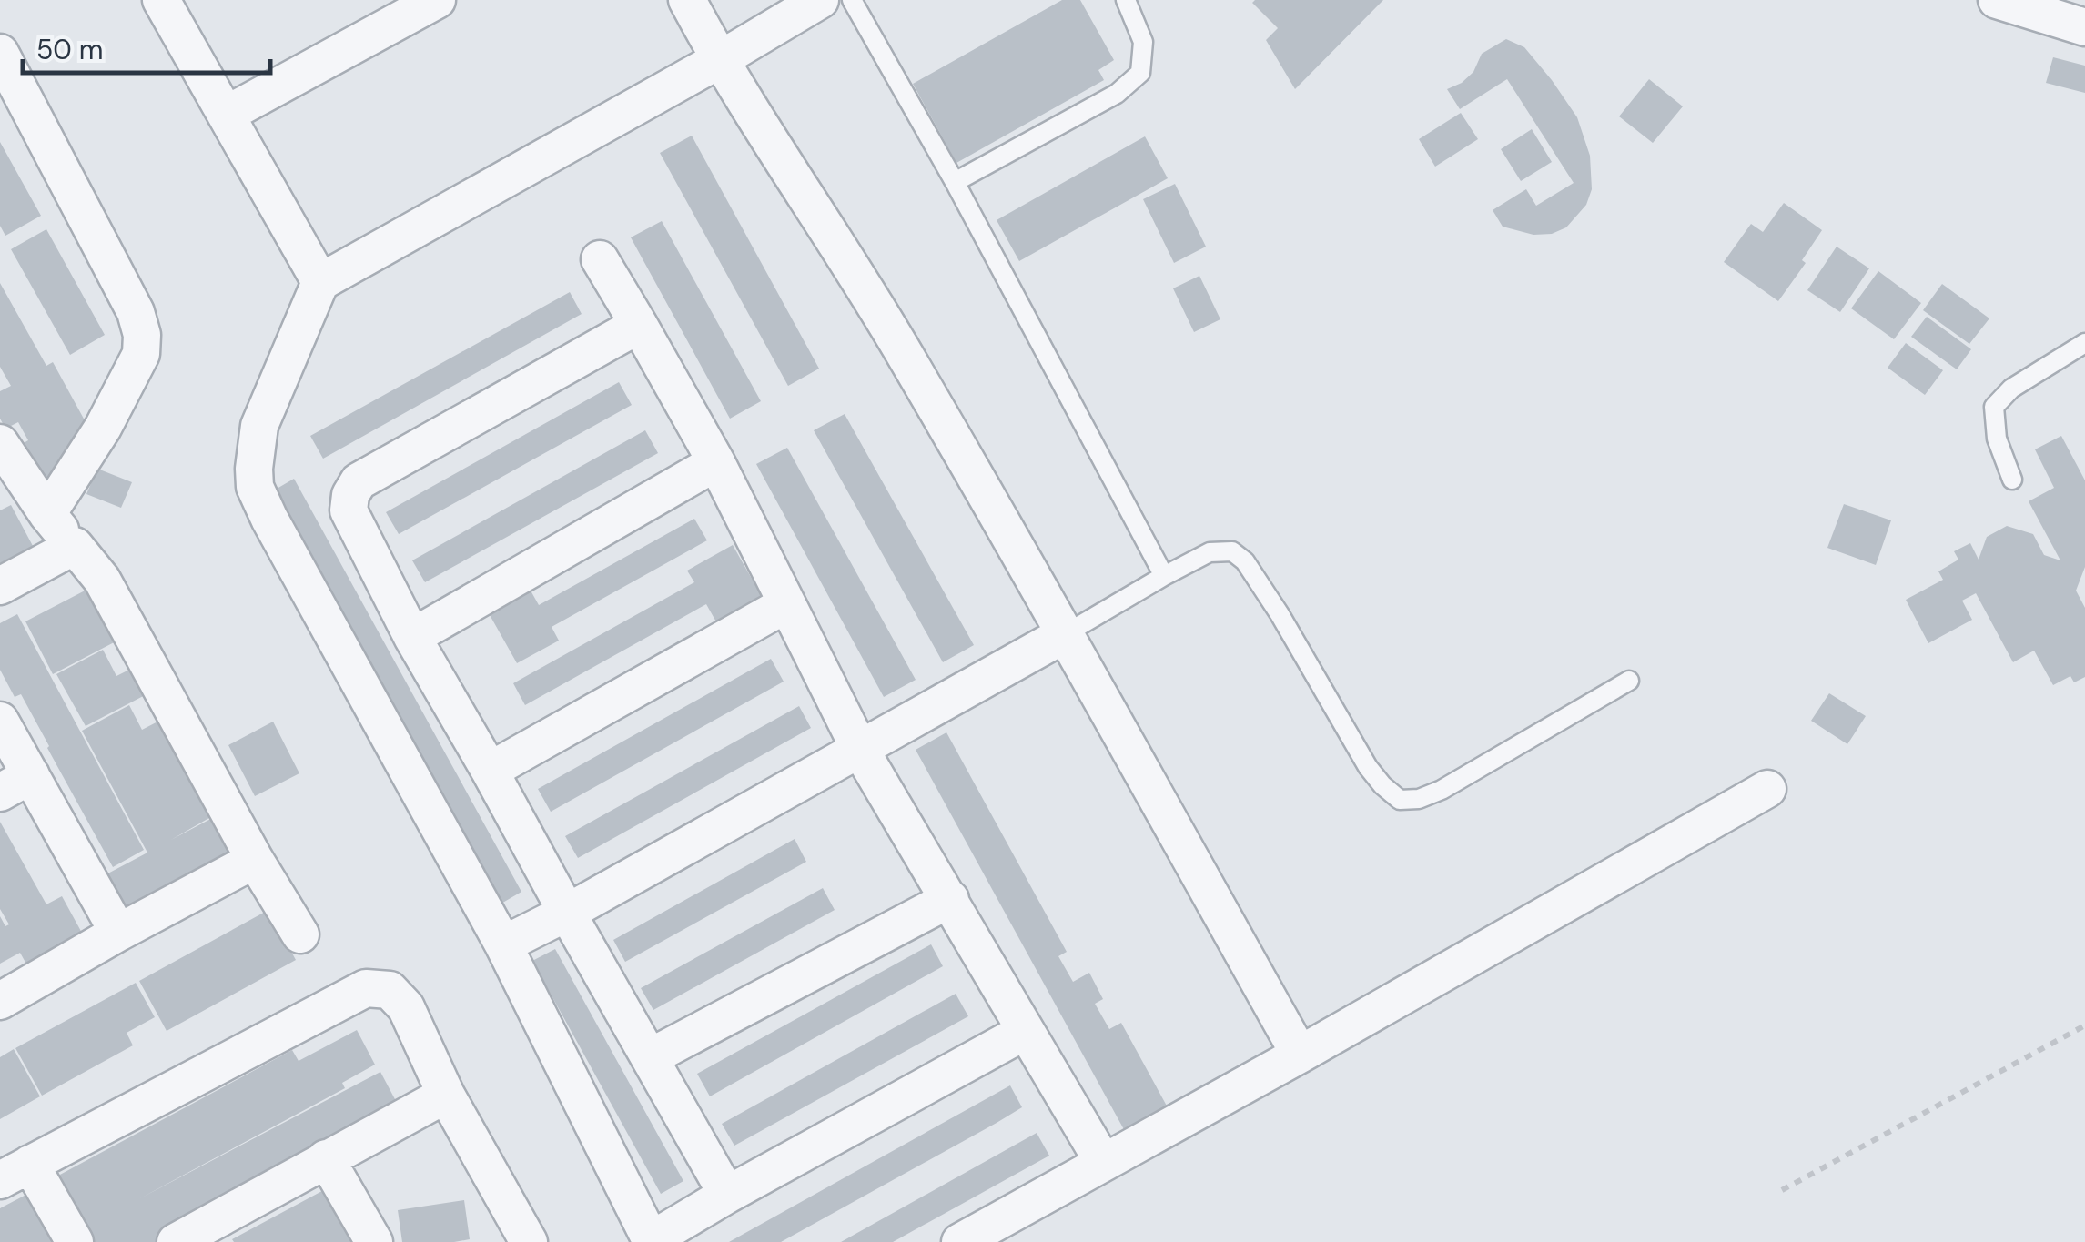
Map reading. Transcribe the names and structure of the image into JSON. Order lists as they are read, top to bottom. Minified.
{"scale_bar":"50 m"}
